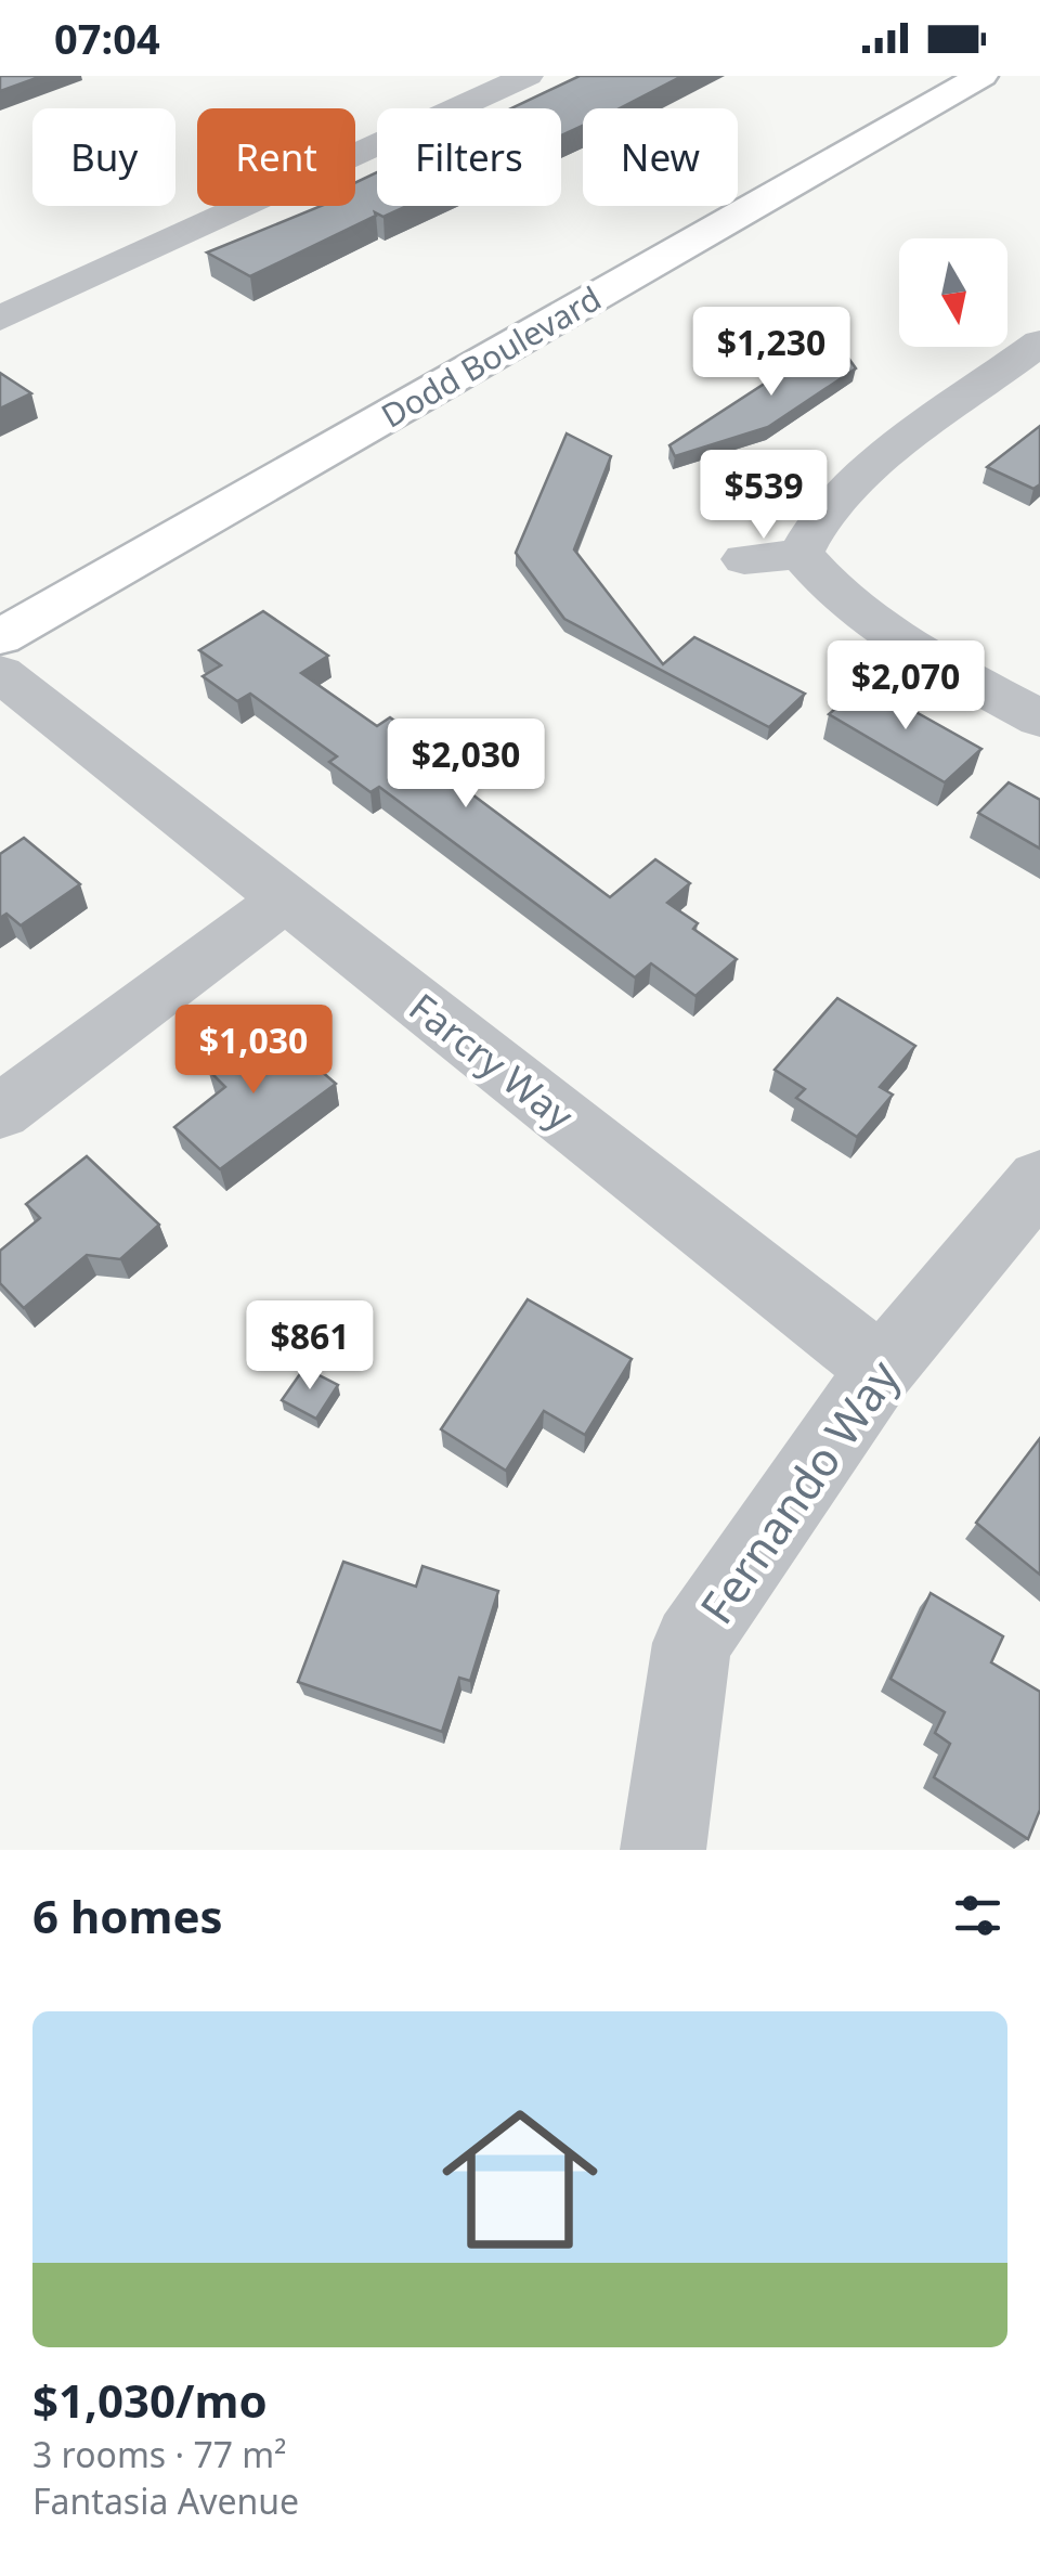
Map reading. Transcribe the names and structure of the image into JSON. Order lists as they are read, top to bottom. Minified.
{"streets":{"street":["Dodd Boulevard","Farcry Way","Fernando Way"]},"crossings":[["Farcry Way","Fernando Way"]],"north":"bottom","page":{"status":"07:04","chip":["Buy","Rent","Filters","New"],"price":["$1,230","$539","$2,070","$2,030","$1,030","$861"],"heading":"6 homes","list":[{"name":"$1,030/mo","note":"3 rooms · 77 m² · Fantasia Avenue"}]}}
